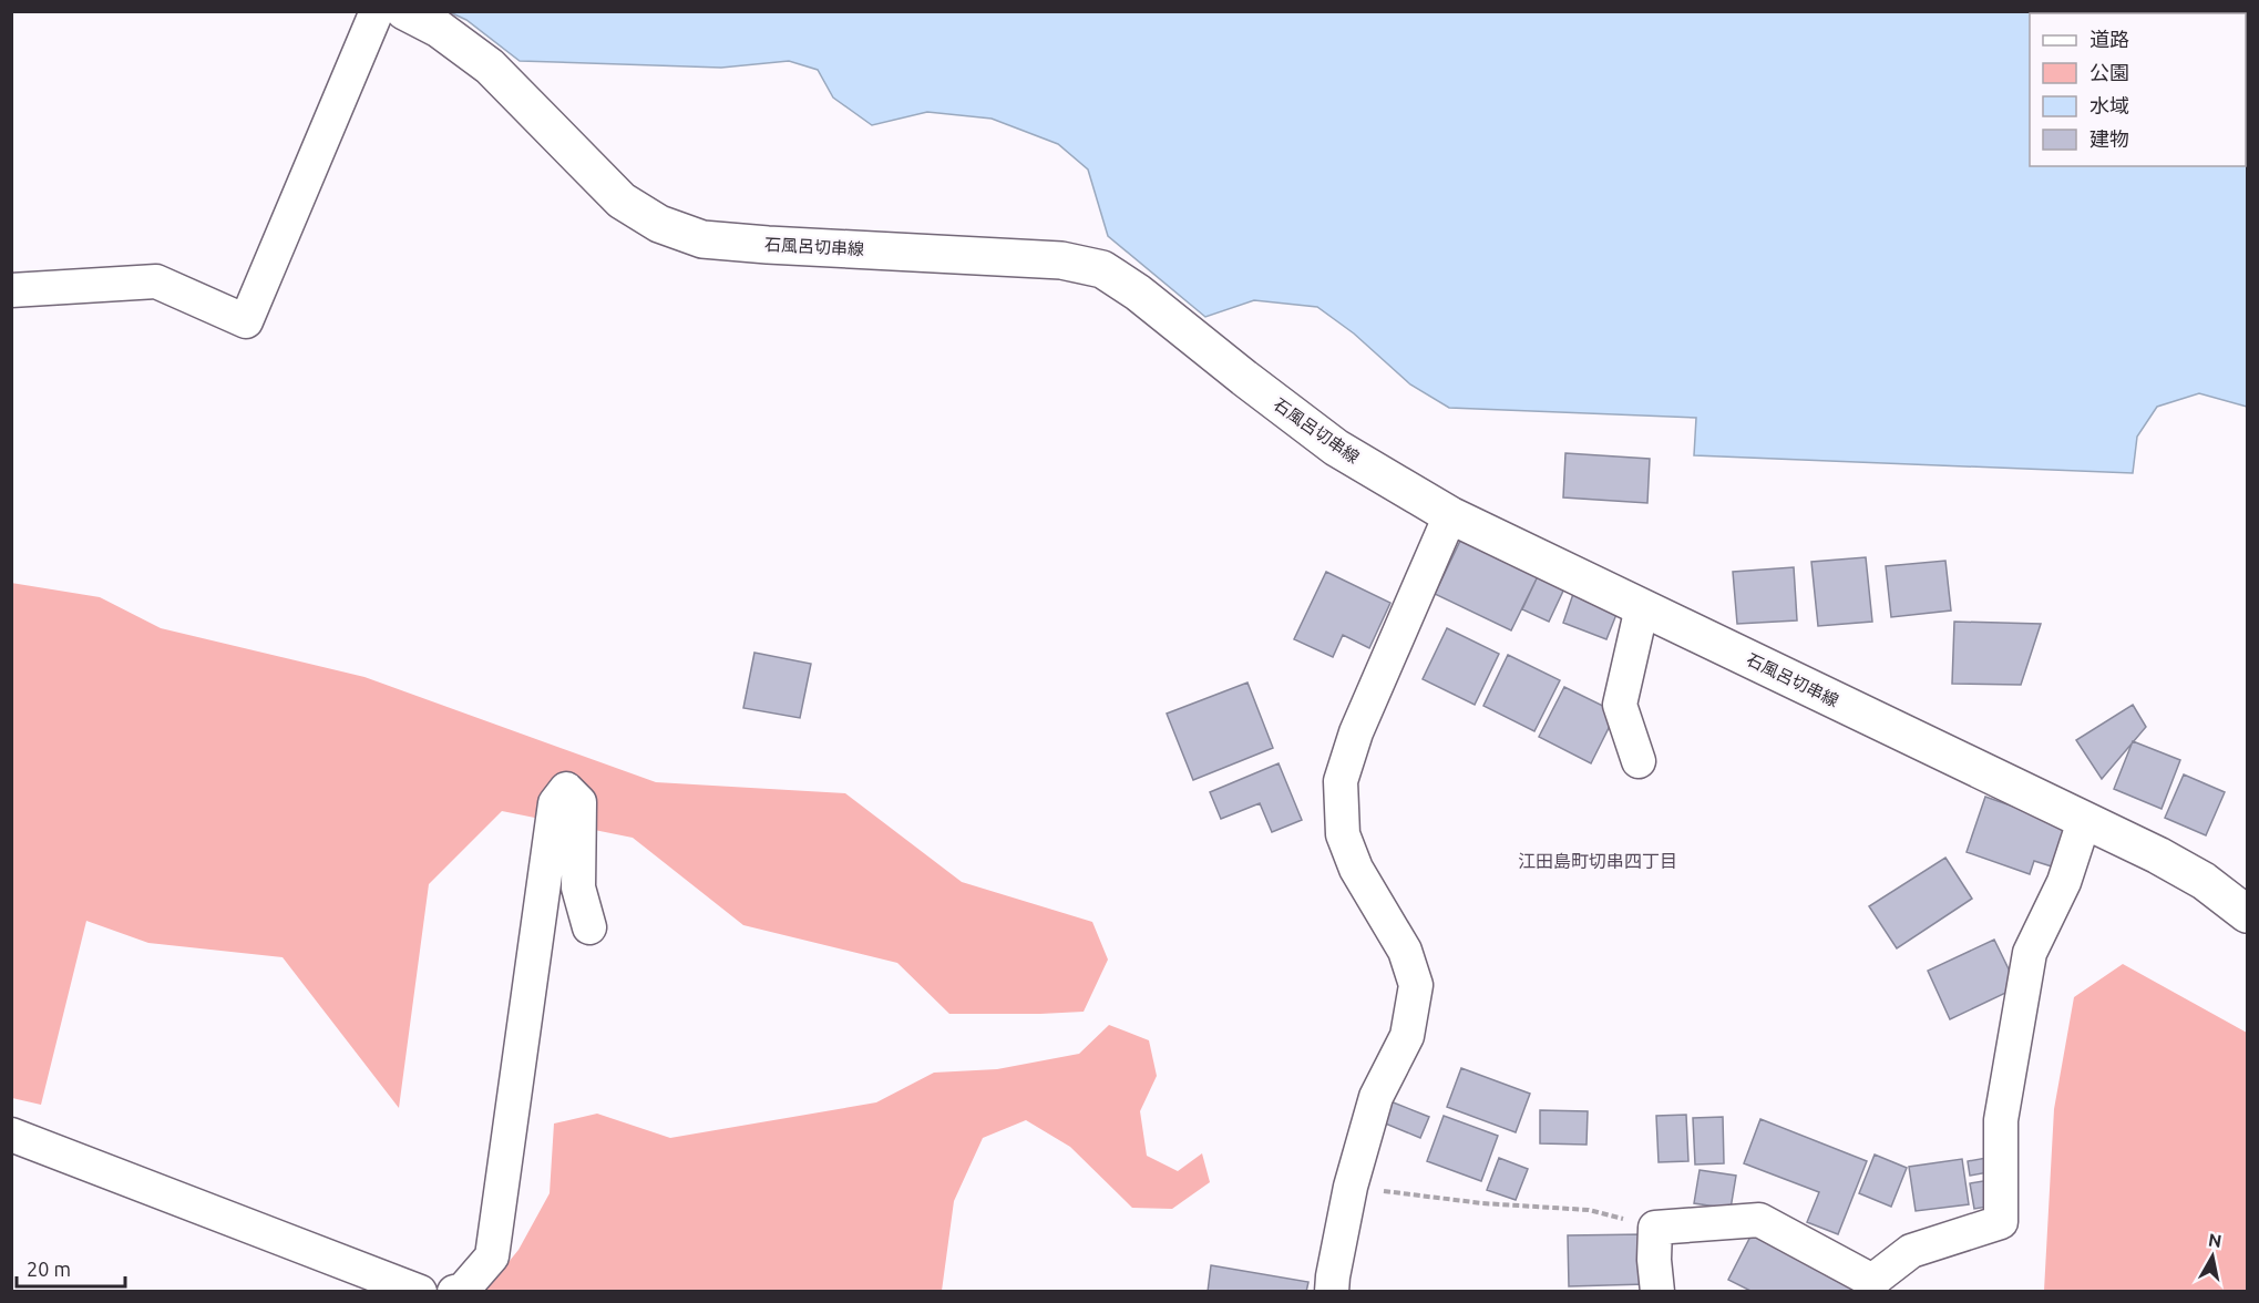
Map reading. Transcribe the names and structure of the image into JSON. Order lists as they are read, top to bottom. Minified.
{"streets":{"main road":["石風呂切串線"]},"districts":["江田島町切串四丁目"],"legend":["道路","公園","水域","建物"],"scale_bar":"20 m","north":"top"}
